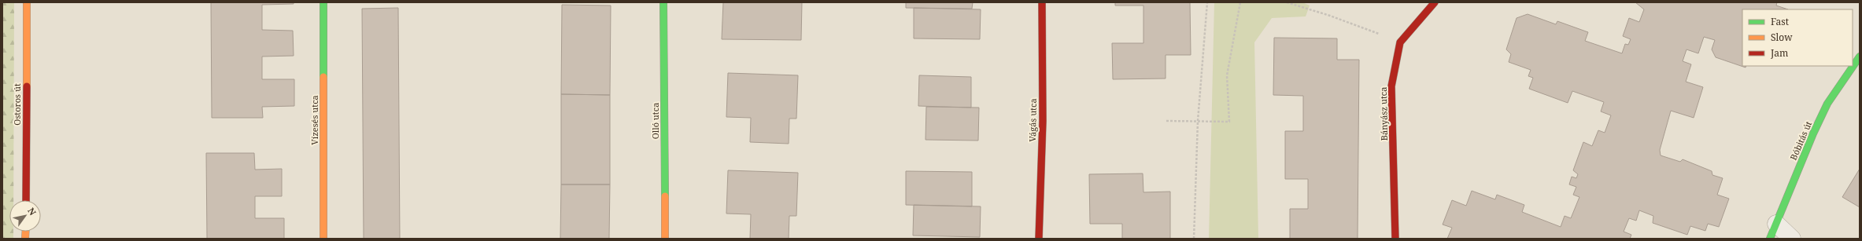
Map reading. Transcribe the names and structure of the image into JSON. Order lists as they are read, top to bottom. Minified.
{"streets":{"street":["Ostoros út","Bányász utca","Vízesés utca","Vágás utca","Olló utca","Bóbitás út"]},"legend":["Fast","Slow","Jam"],"north":"top right"}
